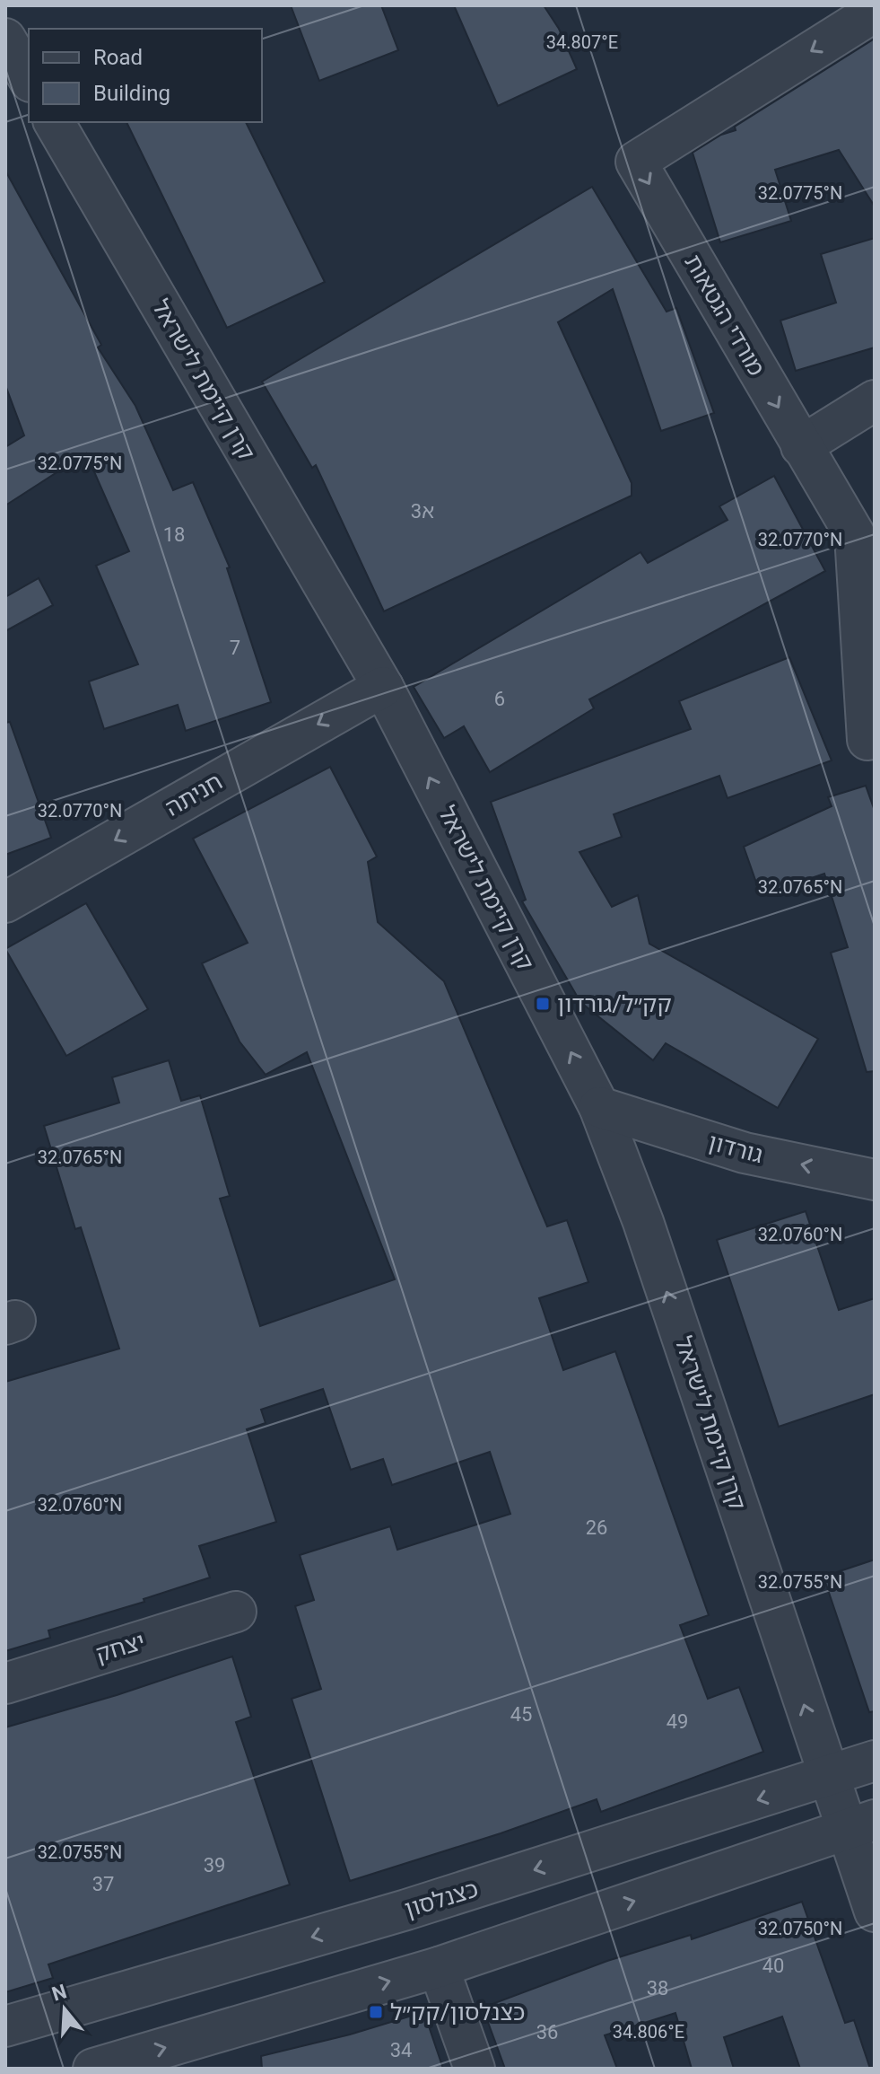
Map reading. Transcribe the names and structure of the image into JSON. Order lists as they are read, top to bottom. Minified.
{"streets":{"street":["מורדי הגטאות","קרן קיימת לישראל","חניתה","גורדון","יצחק","כצנלסון"]},"crossings":[["קרן קיימת לישראל","חניתה"],["קרן קיימת לישראל","גורדון"],["קרן קיימת לישראל","כצנלסון"]],"one_way":["קרן קיימת לישראל","חניתה","גורדון"],"places":{"transit":["קק״ל/גורדון","כצנלסון/קק״ל"]},"house_numbers":["3א","18","7","6","26","45","49","39","37","40","38","36","34"],"legend":["Road","Building"],"north":"top","coordinates":["34.807°E","32.0775°N","32.0770°N","32.0765°N","32.0760°N","32.0755°N","32.0750°N","34.806°E"]}
